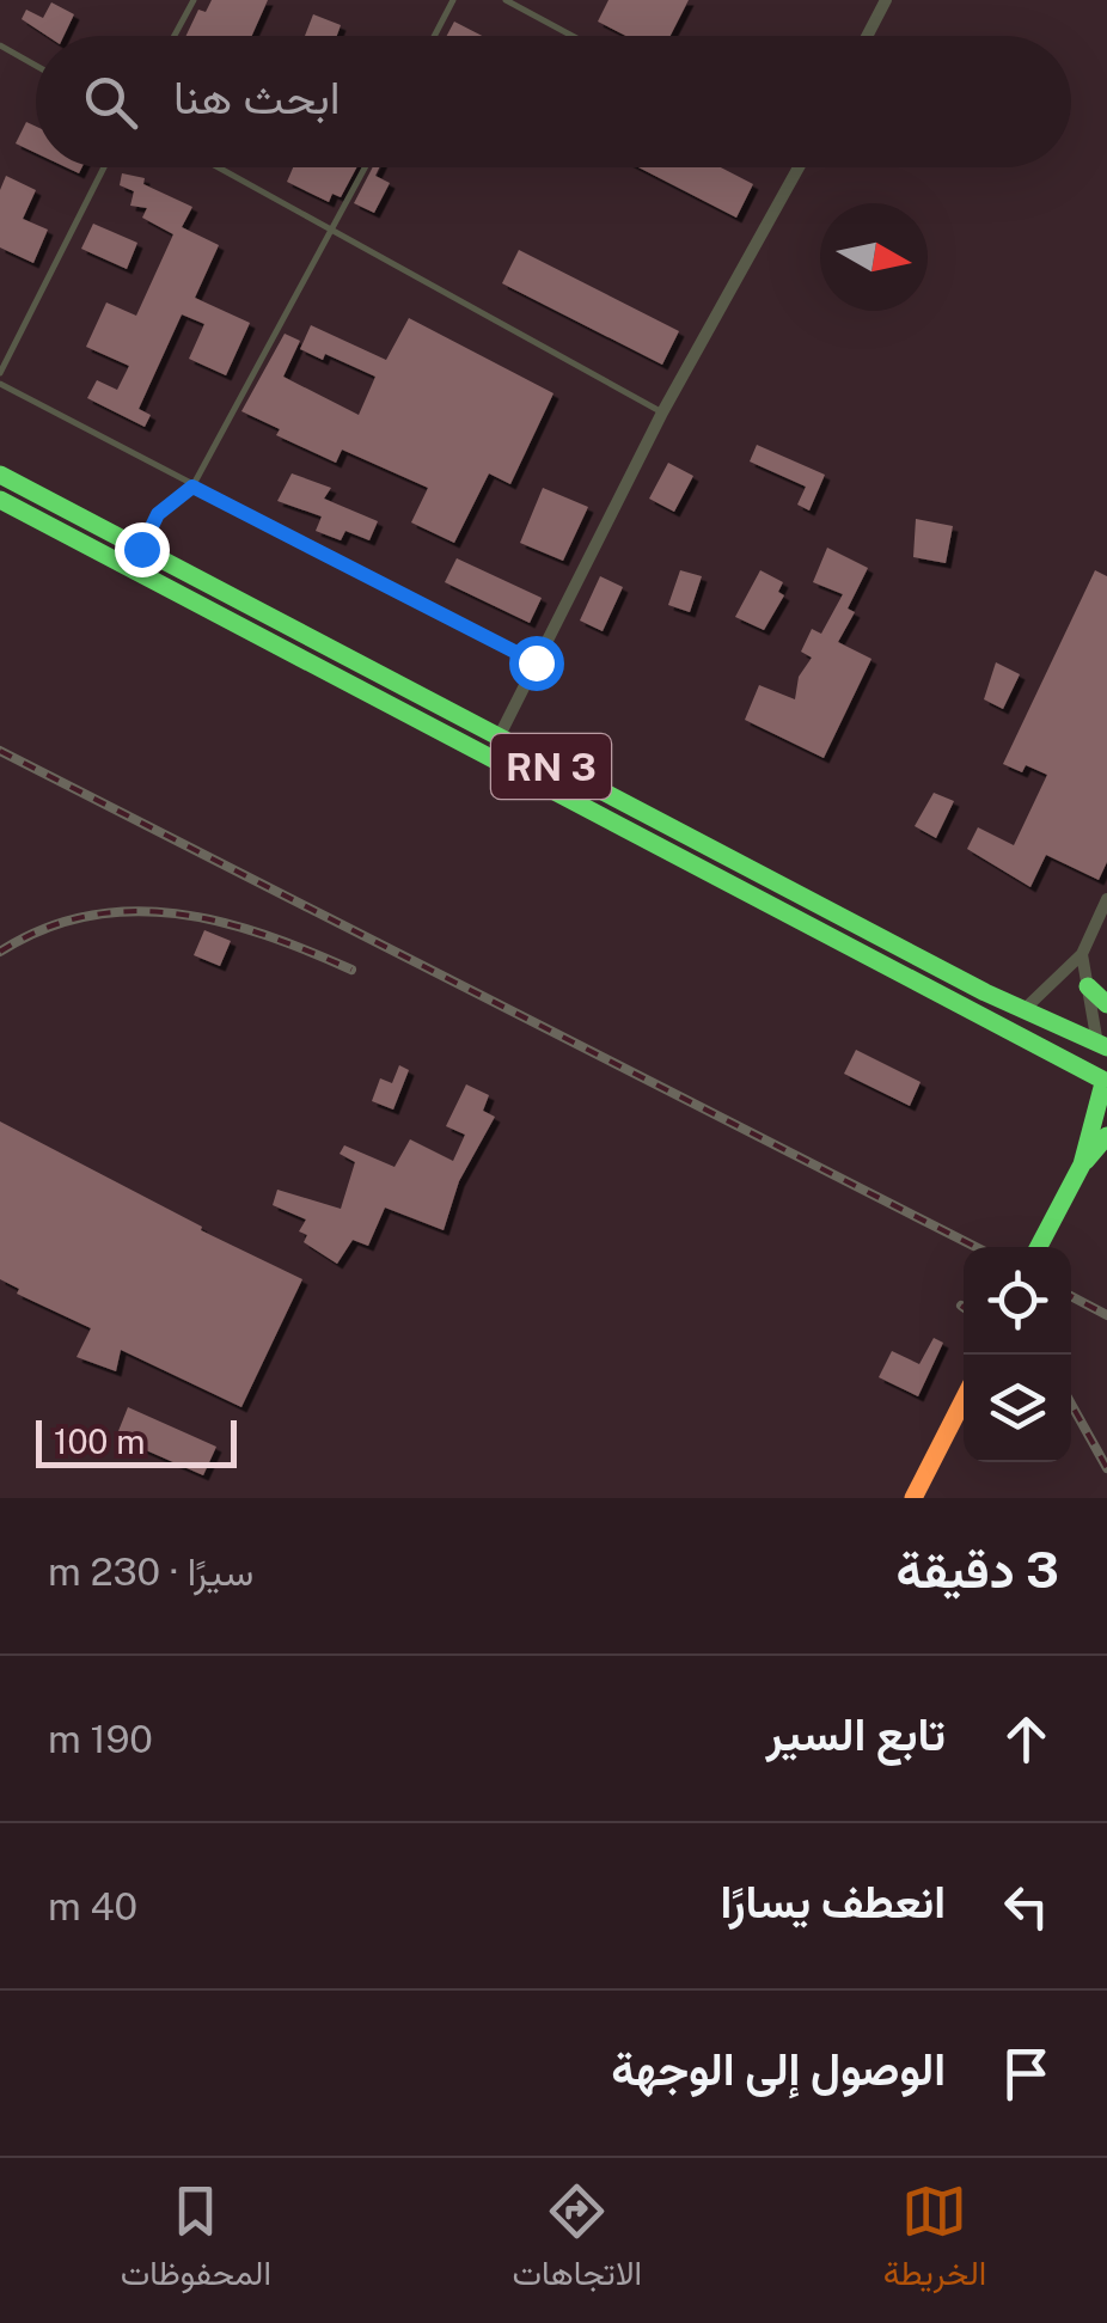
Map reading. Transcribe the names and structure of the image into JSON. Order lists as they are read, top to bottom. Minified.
{"streets":{"main road":["RN 3"]},"scale_bar":"100 m","north":"right","page":{"search":"ابحث هنا","scale":"100 m","heading":["3 دقيقة","سيرًا · 230 m"],"list":[["تابع السير","190 m"],["انعطف يسارًا","40 m"],"الوصول إلى الوجهة"],"nav":["الخريطة","الاتجاهات","المحفوظات"]}}
